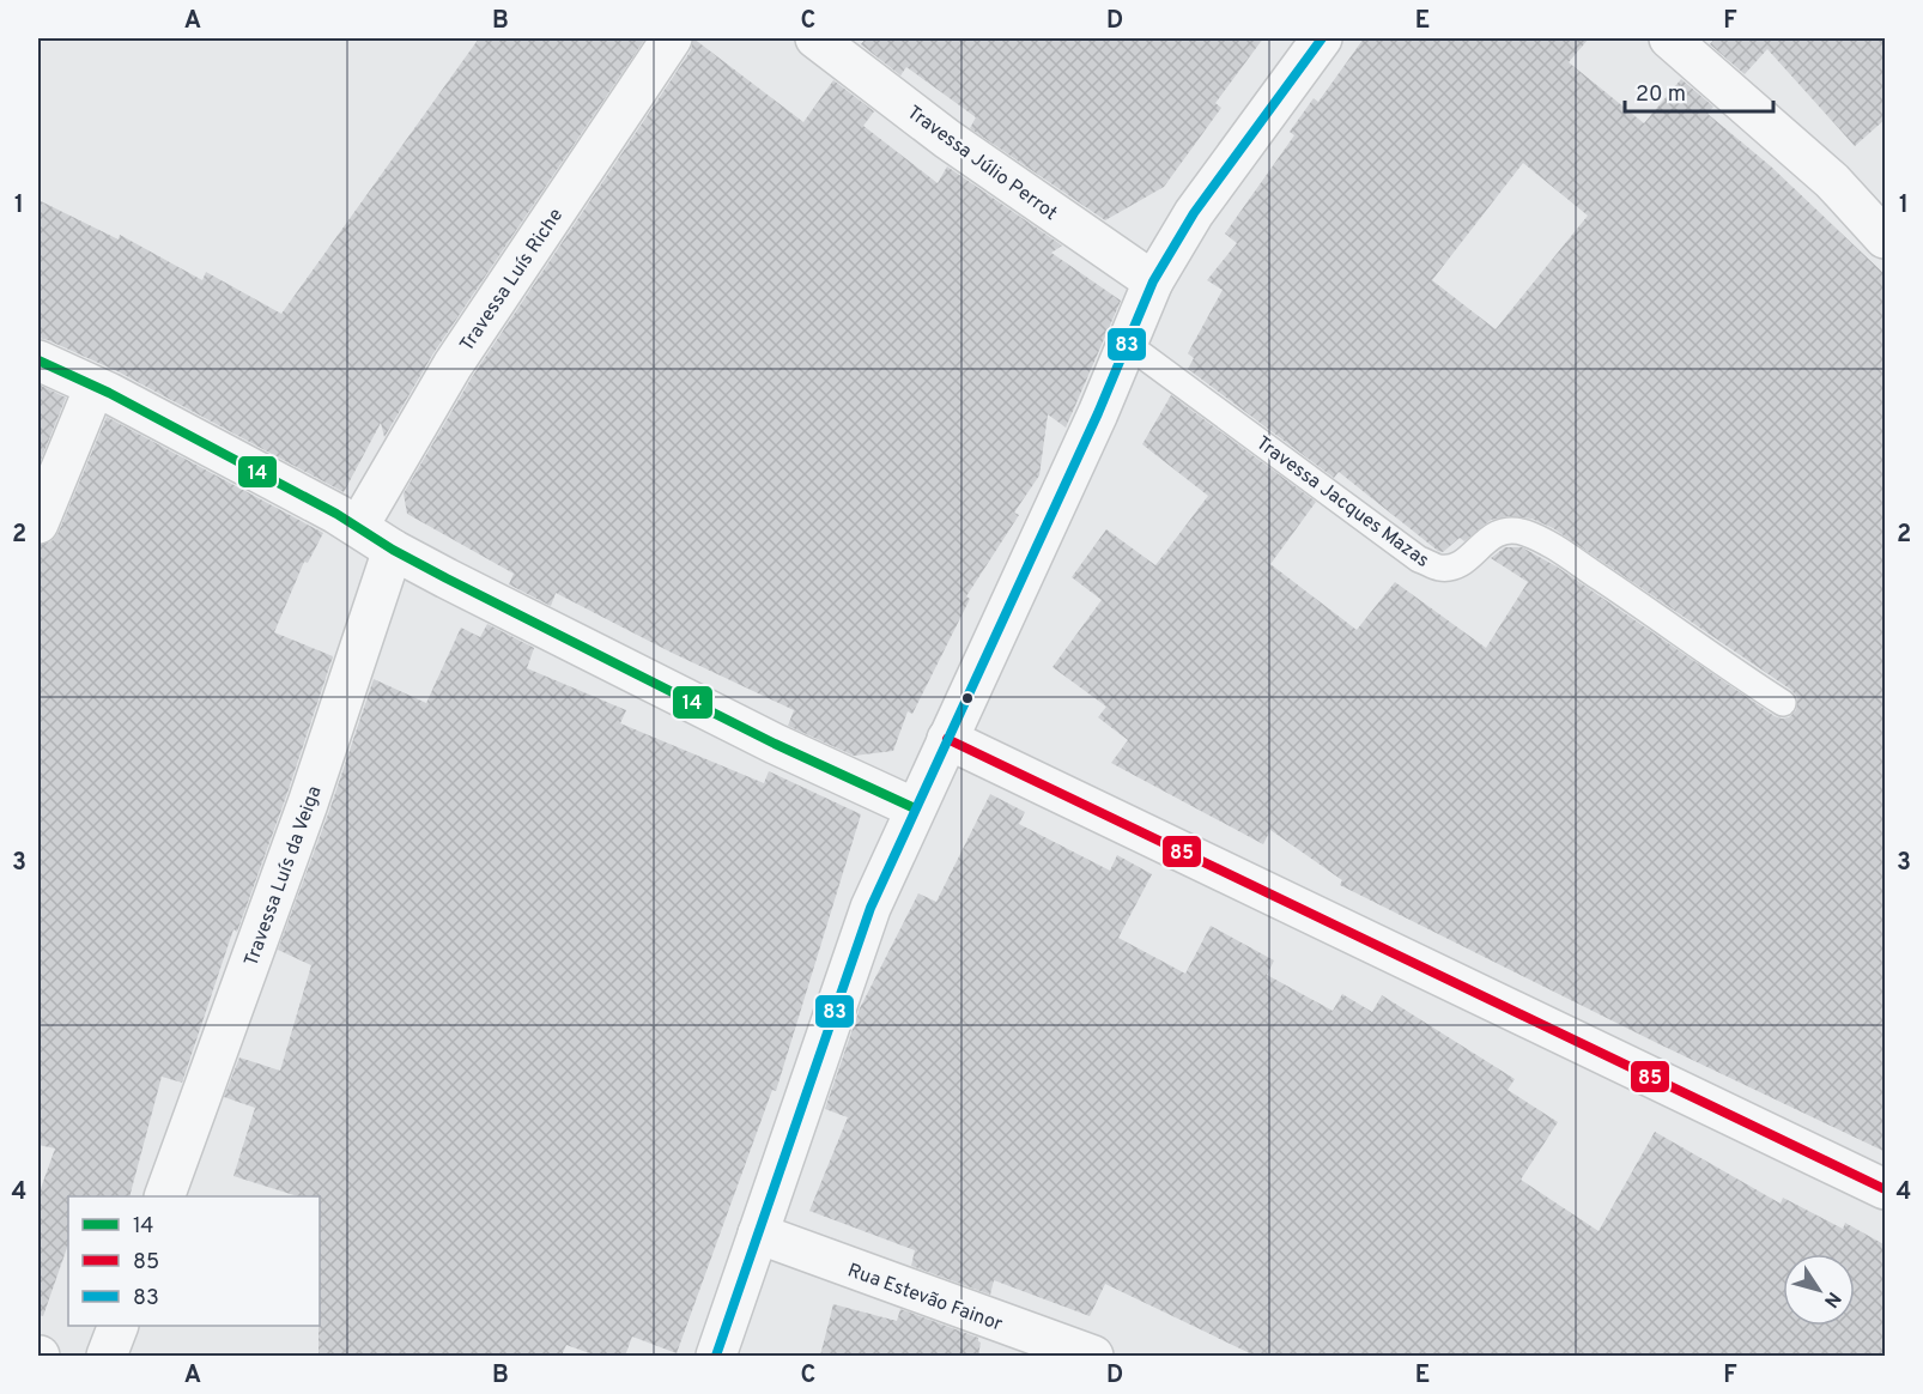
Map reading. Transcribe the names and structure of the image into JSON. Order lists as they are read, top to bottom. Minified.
{"streets":{"street":["Travessa Júlio Perrot","Travessa Luís Riche","Travessa Luís da Veiga","Rua Estevão Fainor"],"lane":["Travessa Jacques Mazas"]},"lines":["transit line 83","transit line 14","transit line 85"],"legend":["14","85","83"],"scale_bar":"20 m","north":"bottom right","grid":{"columns":["A","B","C","D","E","F"],"rows":["1","2","3","4"]}}
